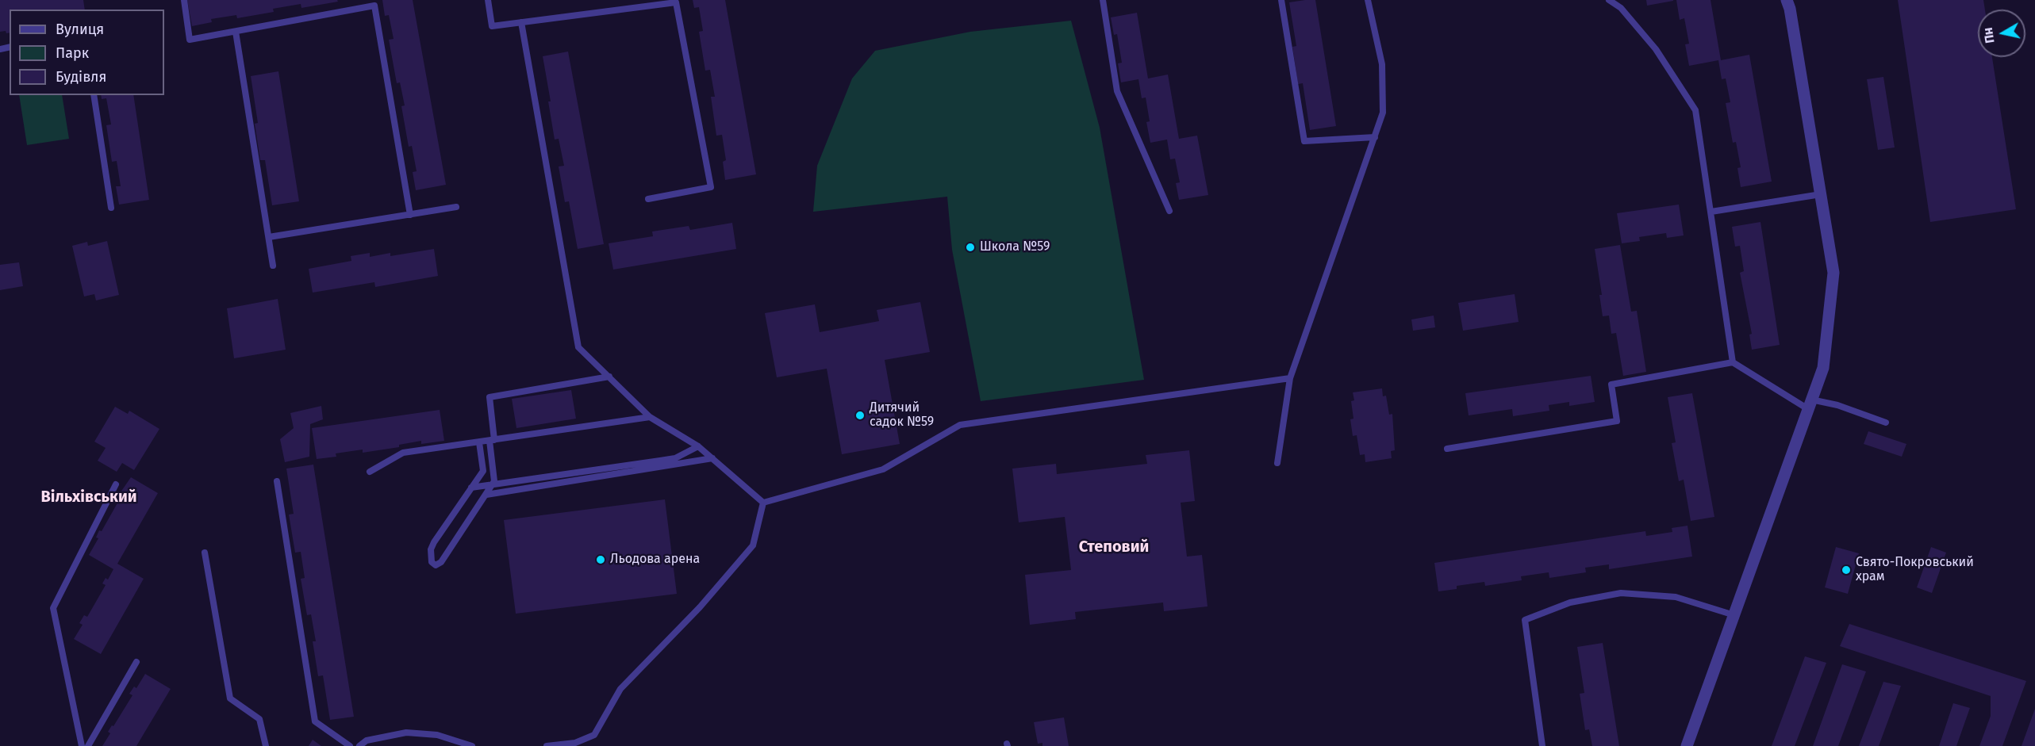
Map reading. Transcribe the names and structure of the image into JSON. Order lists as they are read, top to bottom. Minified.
{"districts":["Вільхівський","Степовий"],"places":["Школа №59","Дитячий садок №59","Льодова арена","Свято-Покровський храм"],"legend":["Вулиця","Парк","Будівля"],"north":"left"}
